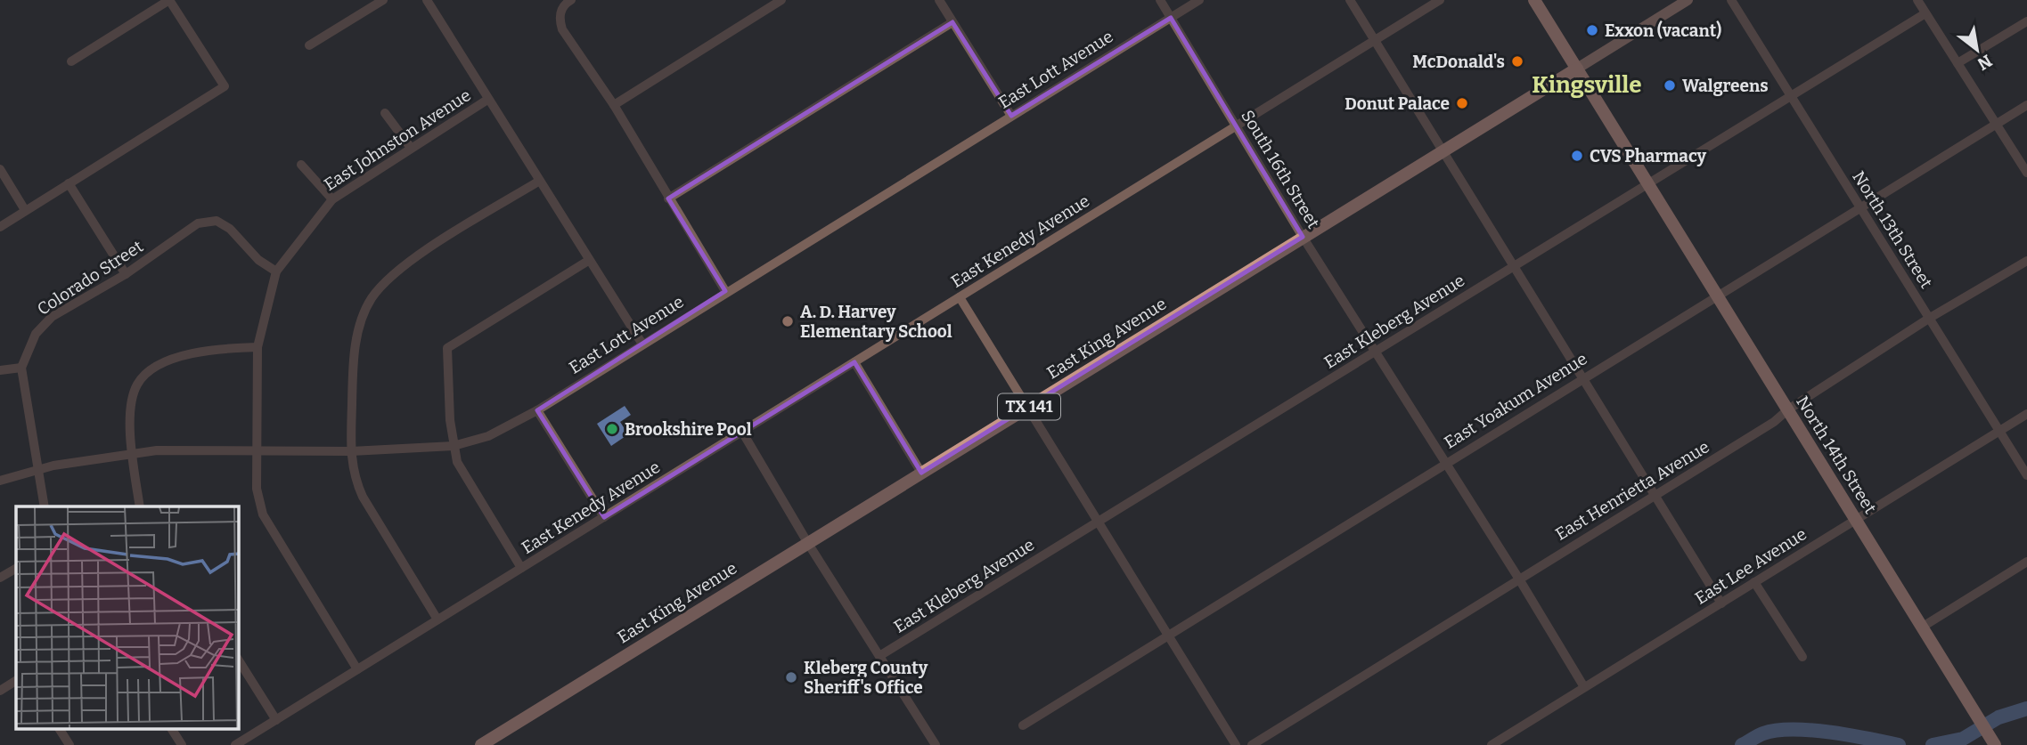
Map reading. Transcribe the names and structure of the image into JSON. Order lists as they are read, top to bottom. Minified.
{"streets":{"main road":["East King Avenue","TX 141","North 14th Street"],"street":["East Lott Avenue","East Johnston Avenue","South 16th Street","North 13th Street","East Kenedy Avenue","Colorado Street","East Kleberg Avenue","East Yoakum Avenue","East Henrietta Avenue","East Lee Avenue"]},"crossings":[["East Lott Avenue","East Johnston Avenue"],["East Lott Avenue","South 16th Street"],["East Johnston Avenue","East Kenedy Avenue"],["East Johnston Avenue","Colorado Street"],["South 16th Street","East Kenedy Avenue"],["South 16th Street","East Kleberg Avenue"],["South 16th Street","East King Avenue"],["South 16th Street","East Yoakum Avenue"],["South 16th Street","East Henrietta Avenue"],["South 16th Street","East Lee Avenue"],["North 13th Street","East Kleberg Avenue"],["North 13th Street","East Yoakum Avenue"],["North 13th Street","East Henrietta Avenue"],["North 13th Street","East Lee Avenue"],["East Kleberg Avenue","North 14th Street"],["East King Avenue","North 14th Street"],["East Yoakum Avenue","North 14th Street"],["North 14th Street","East Henrietta Avenue"],["North 14th Street","East Lee Avenue"]],"districts":["Kingsville"],"places":["Exxon (vacant)","McDonald's","Walgreens","Donut Palace","CVS Pharmacy","A. D. Harvey Elementary School","Brookshire Pool","Kleberg County Sheriff's Office"],"north":"bottom right"}
